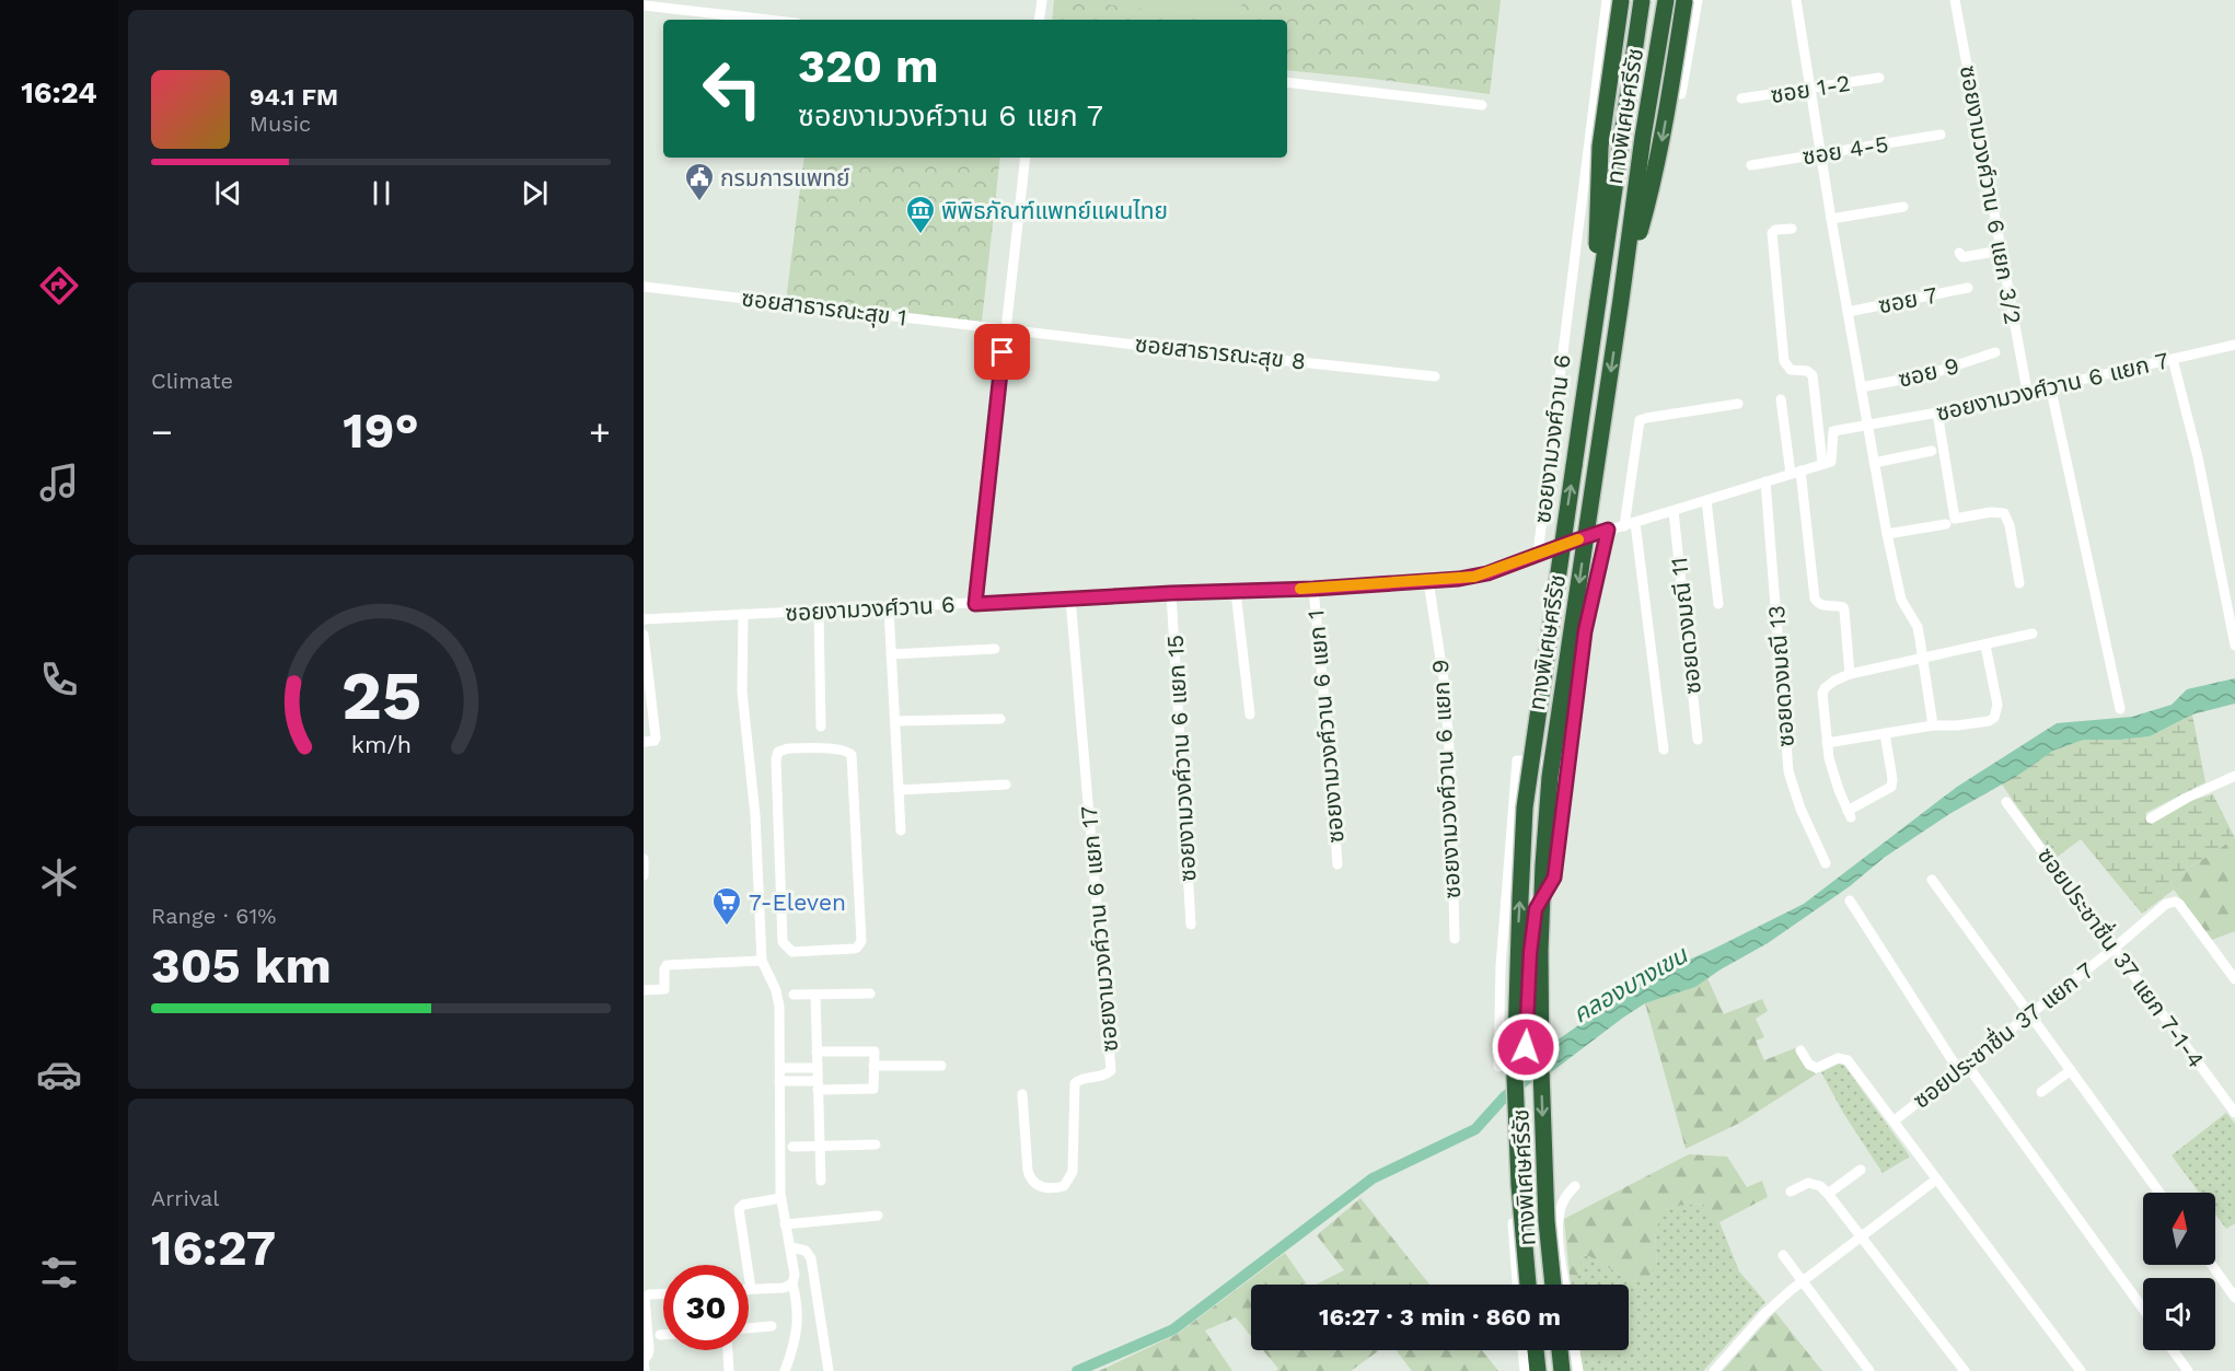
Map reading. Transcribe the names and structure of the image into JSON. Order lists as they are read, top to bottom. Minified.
{"streets":{"highway":["ทางพิเศษศรีรัช"],"street":["ซอย 1-2","ซอย 4-5","ซอยงามวงศ์วาน 6 แยก 3/2","ซอย 7","ซอยสาธารณะสุข 1","ซอยสาธารณะสุข 8","ซอย 9","ซอยงามวงศ์วาน 6 แยก 7","ซอยงามวงศ์วาน 6","ซอยดวงมณี 11","ซอยดวงมณี 13","ซอยงามวงศ์วาน 6 แยก 1","ซอยงามวงศ์วาน 6 แยก 15","ซอยงามวงศ์วาน 6 แยก 9","ซอยงามวงศ์วาน 6 แยก 17","ซอยประชาชื่น 37 แยก 7-1-4","ซอยประชาชื่น 37 แยก 7"]},"crossings":[["ซอยงามวงศ์วาน 6 แยก 3/2","ซอยงามวงศ์วาน 6 แยก 7"],["ซอยสาธารณะสุข 1","ซอยสาธารณะสุข 8"],["ซอยงามวงศ์วาน 6","ซอยงามวงศ์วาน 6 แยก 1"],["ซอยงามวงศ์วาน 6","ซอยงามวงศ์วาน 6 แยก 15"],["ซอยงามวงศ์วาน 6","ซอยงามวงศ์วาน 6 แยก 9"],["ซอยงามวงศ์วาน 6","ซอยงามวงศ์วาน 6 แยก 17"],["ซอยประชาชื่น 37 แยก 7-1-4","ซอยประชาชื่น 37 แยก 7"]],"water":["คลองบางเขน"],"places":{"public building":["กรมการแพทย์"],"museum":["พิพิธภัณฑ์แพทย์แผนไทย"],"supermarket":["7-Eleven"]},"north":"top","page":{"tabs":"16:24","turn":["320 m","ซอยงามวงศ์วาน 6 แยก 7"],"song":["94.1 FM","Music"],"tile":["Climate",["Range · 61%","305 km"],["Arrival","16:27"]],"heat":["−","19°","+"],"limit":"30","trip":"16:27 · 3 min · 860 m","gauge":["25","km/h"]}}
